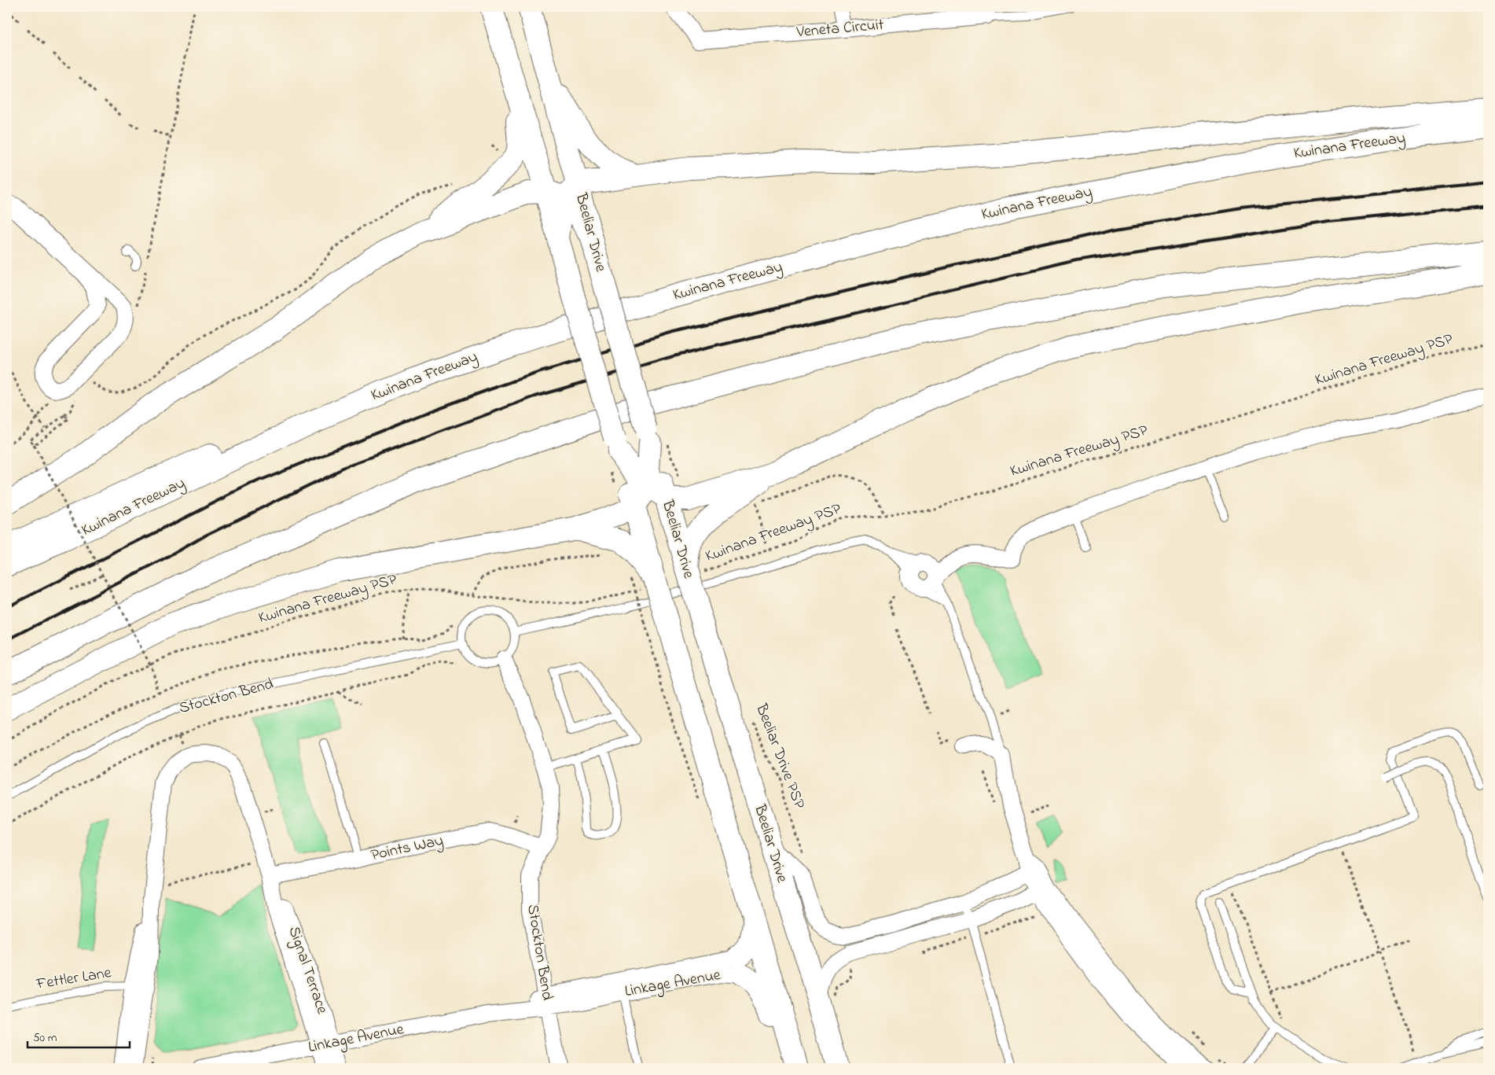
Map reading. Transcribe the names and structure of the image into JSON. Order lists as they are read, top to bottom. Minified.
{"streets":{"highway":["Kwinana Freeway","Beeliar Drive"],"street":["Veneta Circuit","Stockton Bend","Points Way","Signal Terrace","Linkage Avenue"],"lane":["Fettler Lane"],"path":["Kwinana Freeway PSP","Beeliar Drive PSP"]},"crossings":[["Beeliar Drive","Kwinana Freeway PSP"],["Stockton Bend","Points Way"],["Stockton Bend","Linkage Avenue"],["Points Way","Signal Terrace"],["Signal Terrace","Linkage Avenue"]],"scale_bar":"50 m"}
